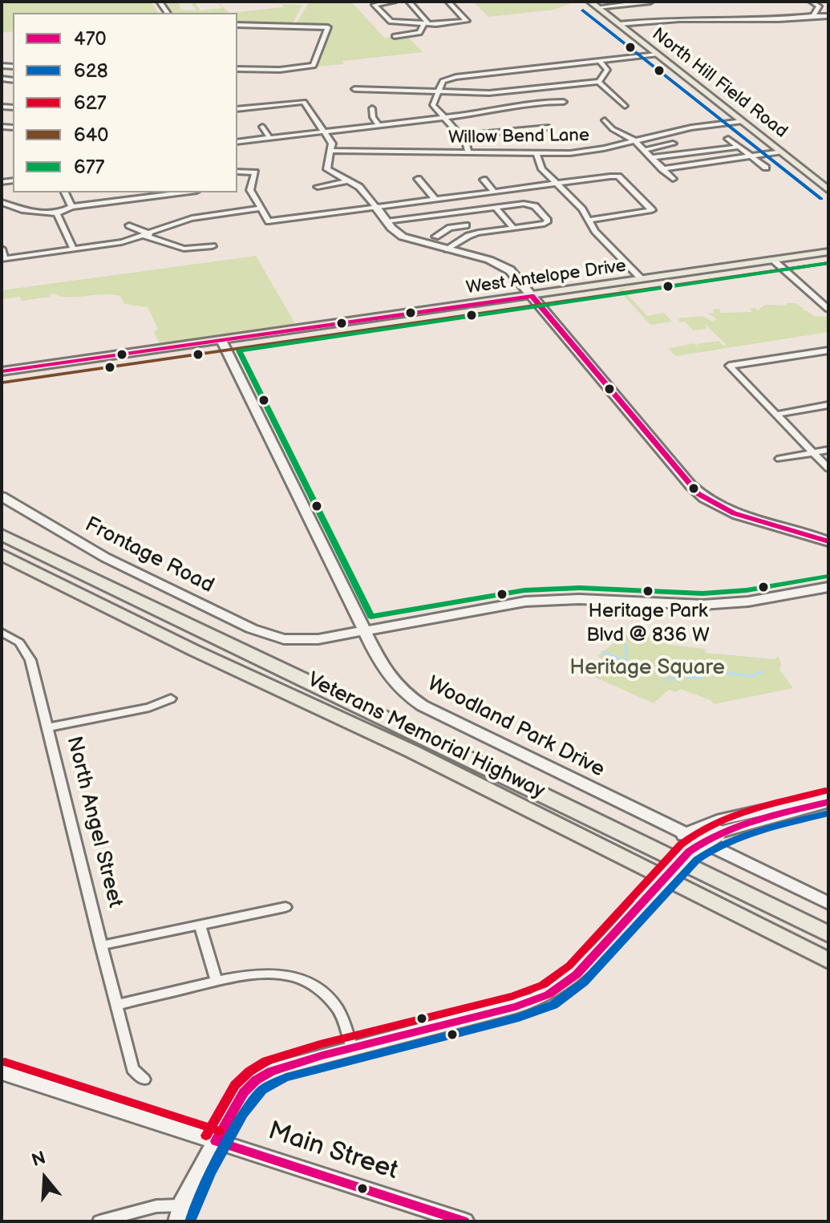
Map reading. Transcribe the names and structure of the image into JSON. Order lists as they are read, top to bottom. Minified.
{"streets":{"highway":["Veterans Memorial Highway"],"main road":["North Hill Field Road","West Antelope Drive"],"street":["Willow Bend Lane","Frontage Road","Woodland Park Drive","North Angel Street","Main Street"]},"crossings":[["North Hill Field Road","Willow Bend Lane"],["West Antelope Drive","Woodland Park Drive"],["Frontage Road","Woodland Park Drive"]],"parks":["Heritage Square"],"places":["Heritage Park Blvd @ 836 W"],"lines":["transit line 628","transit line 640","transit line 677","transit line 470","transit line 627"],"legend":["470","628","627","640","677"],"north":"top"}
